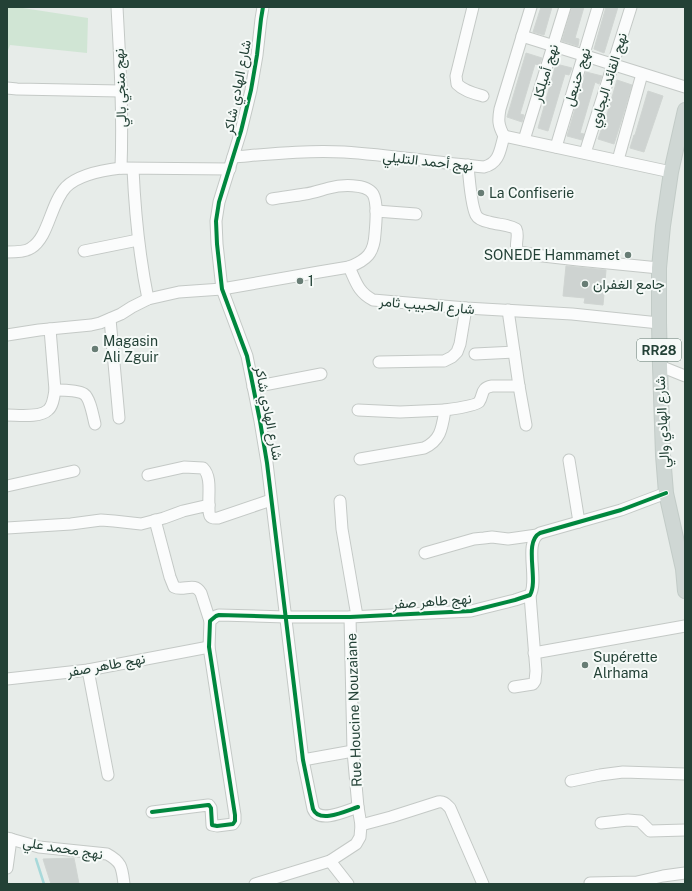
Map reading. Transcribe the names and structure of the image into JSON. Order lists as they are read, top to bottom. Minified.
{"streets":{"main road":["RR28","شارع الهادي والي"],"street":["نهج أميلكار","نهج حنبعل","نهج القائد البجاوي","شارع الهادي شاكر","نهج منجي بالي","نهج أحمد التليلي","شارع الحبيب ثامر","نهج طاهر صفر","Rue Houcine Nouzaiane","نهج محمد علي"]},"crossings":[["شارع الهادي شاكر","نهج أحمد التليلي"],["شارع الهادي شاكر","نهج طاهر صفر"],["شارع الهادي شاكر","Rue Houcine Nouzaiane"],["شارع الحبيب ثامر","شارع الهادي والي"],["نهج طاهر صفر","Rue Houcine Nouzaiane"]],"places":["La Confiserie","SONEDE Hammamet","1","جامع الغفران","Magasin Ali Zguir","Supérette Alrhama"]}
